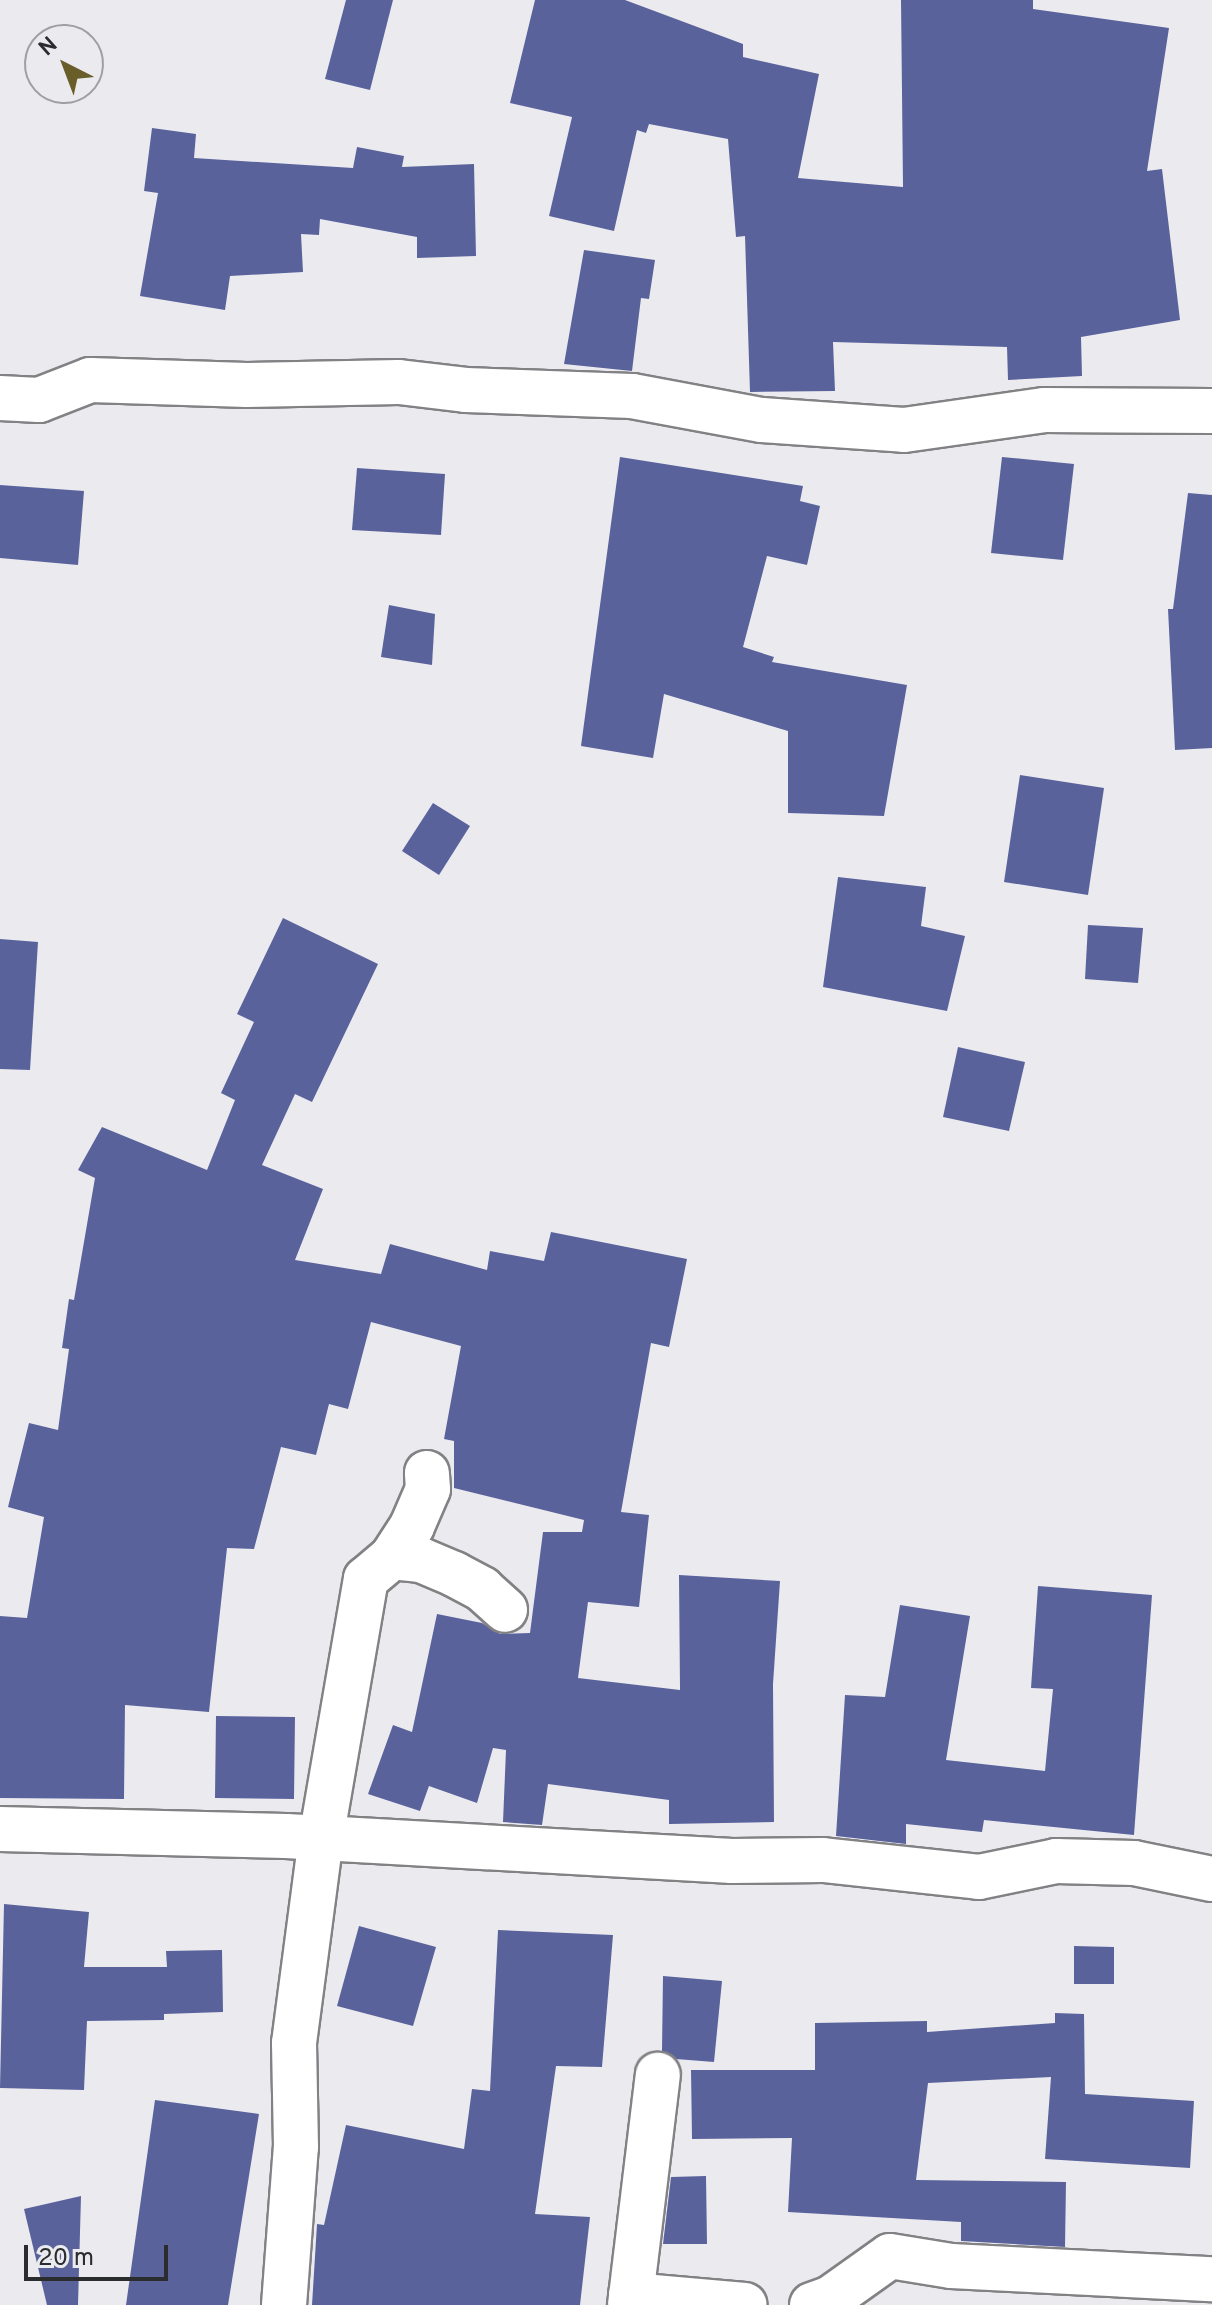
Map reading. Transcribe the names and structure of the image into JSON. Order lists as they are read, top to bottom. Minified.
{"scale_bar":"20 m","north":"top left"}
